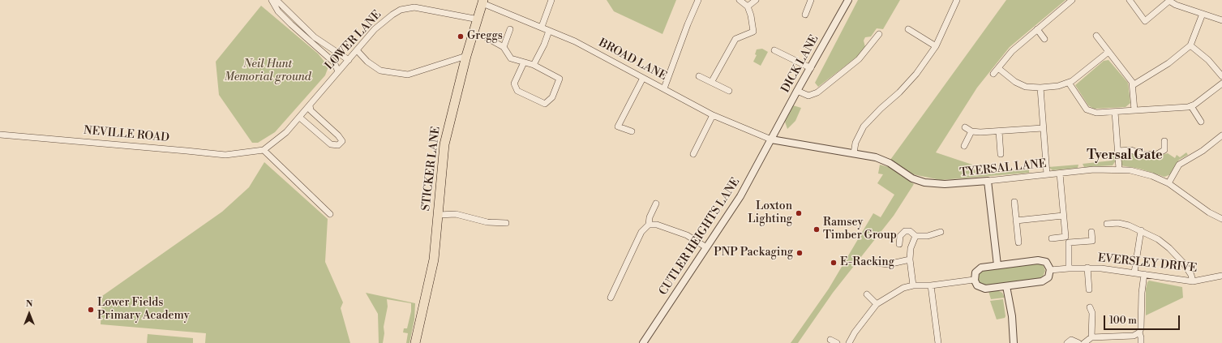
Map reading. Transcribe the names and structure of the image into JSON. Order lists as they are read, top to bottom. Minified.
{"streets":{"highway":["STICKER LANE"],"street":["LOWER LANE","BROAD LANE","DICK LANE","NEVILLE ROAD","TYERSAL LANE","CUTLER HEIGHTS LANE","EVERSLEY DRIVE"]},"crossings":[["LOWER LANE","NEVILLE ROAD"],["LOWER LANE","STICKER LANE"],["BROAD LANE","DICK LANE"],["BROAD LANE","STICKER LANE"],["BROAD LANE","TYERSAL LANE"],["BROAD LANE","CUTLER HEIGHTS LANE"],["DICK LANE","TYERSAL LANE"],["DICK LANE","CUTLER HEIGHTS LANE"],["TYERSAL LANE","CUTLER HEIGHTS LANE"]],"districts":["Tyersal Gate"],"parks":["Neil Hunt Memorial ground"],"places":["Greggs","Loxton Lighting","Ramsey Timber Group","PNP Packaging","E-Racking","Lower Fields Primary Academy"],"scale_bar":"100 m","north":"top"}
